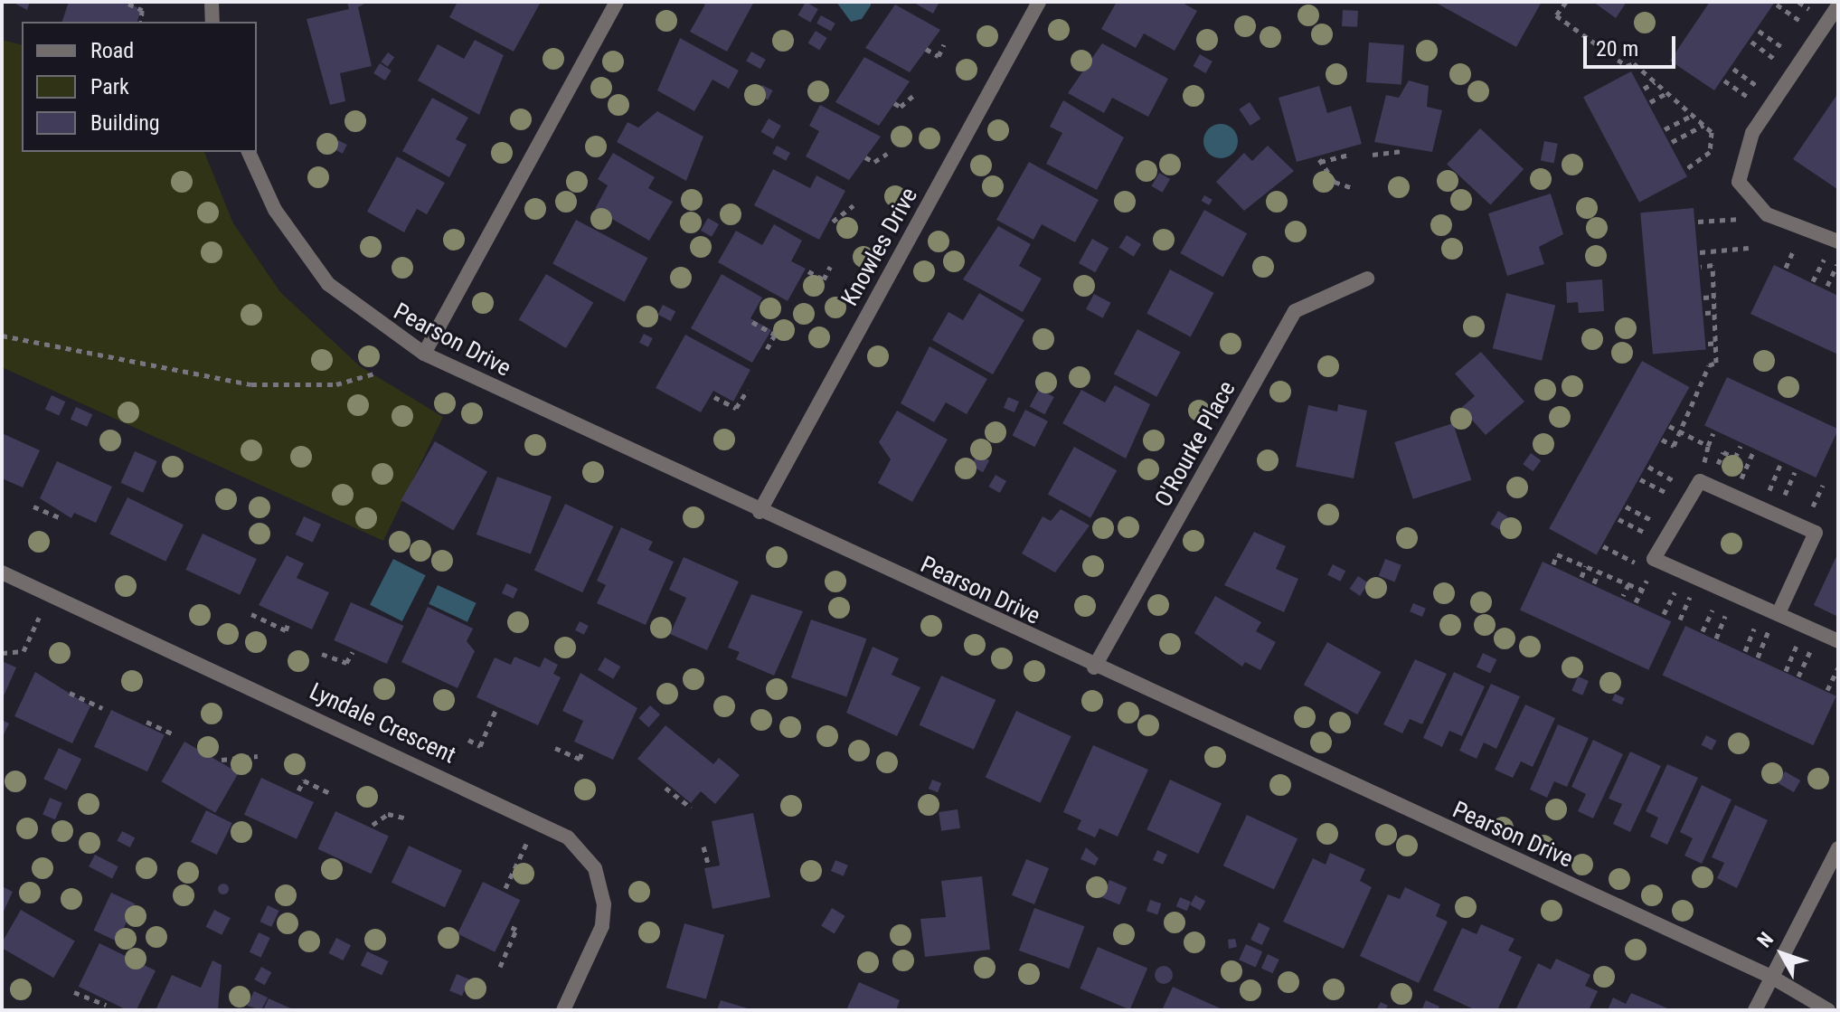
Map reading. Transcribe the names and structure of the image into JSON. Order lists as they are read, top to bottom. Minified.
{"streets":{"street":["Knowles Drive","Pearson Drive","O'Rourke Place","Lyndale Crescent"]},"crossings":[["Knowles Drive","Pearson Drive"],["Pearson Drive","O'Rourke Place"]],"legend":["Road","Park","Building"],"scale_bar":"20 m","north":"top left"}
